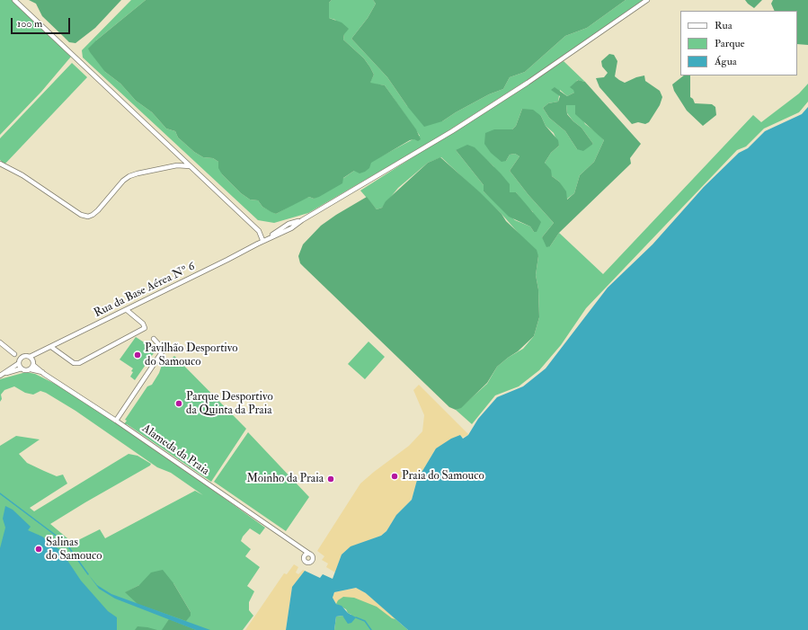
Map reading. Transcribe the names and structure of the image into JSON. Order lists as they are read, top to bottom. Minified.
{"streets":{"street":["Rua da Base Aérea Nº 6","Alameda da Praia"]},"places":["Pavilhão Desportivo do Samouco","Parque Desportivo da Quinta da Praia","Praia do Samouco","Moinho da Praia","Salinas do Samouco"],"legend":["Rua","Parque","Água"],"scale_bar":"100 m"}
